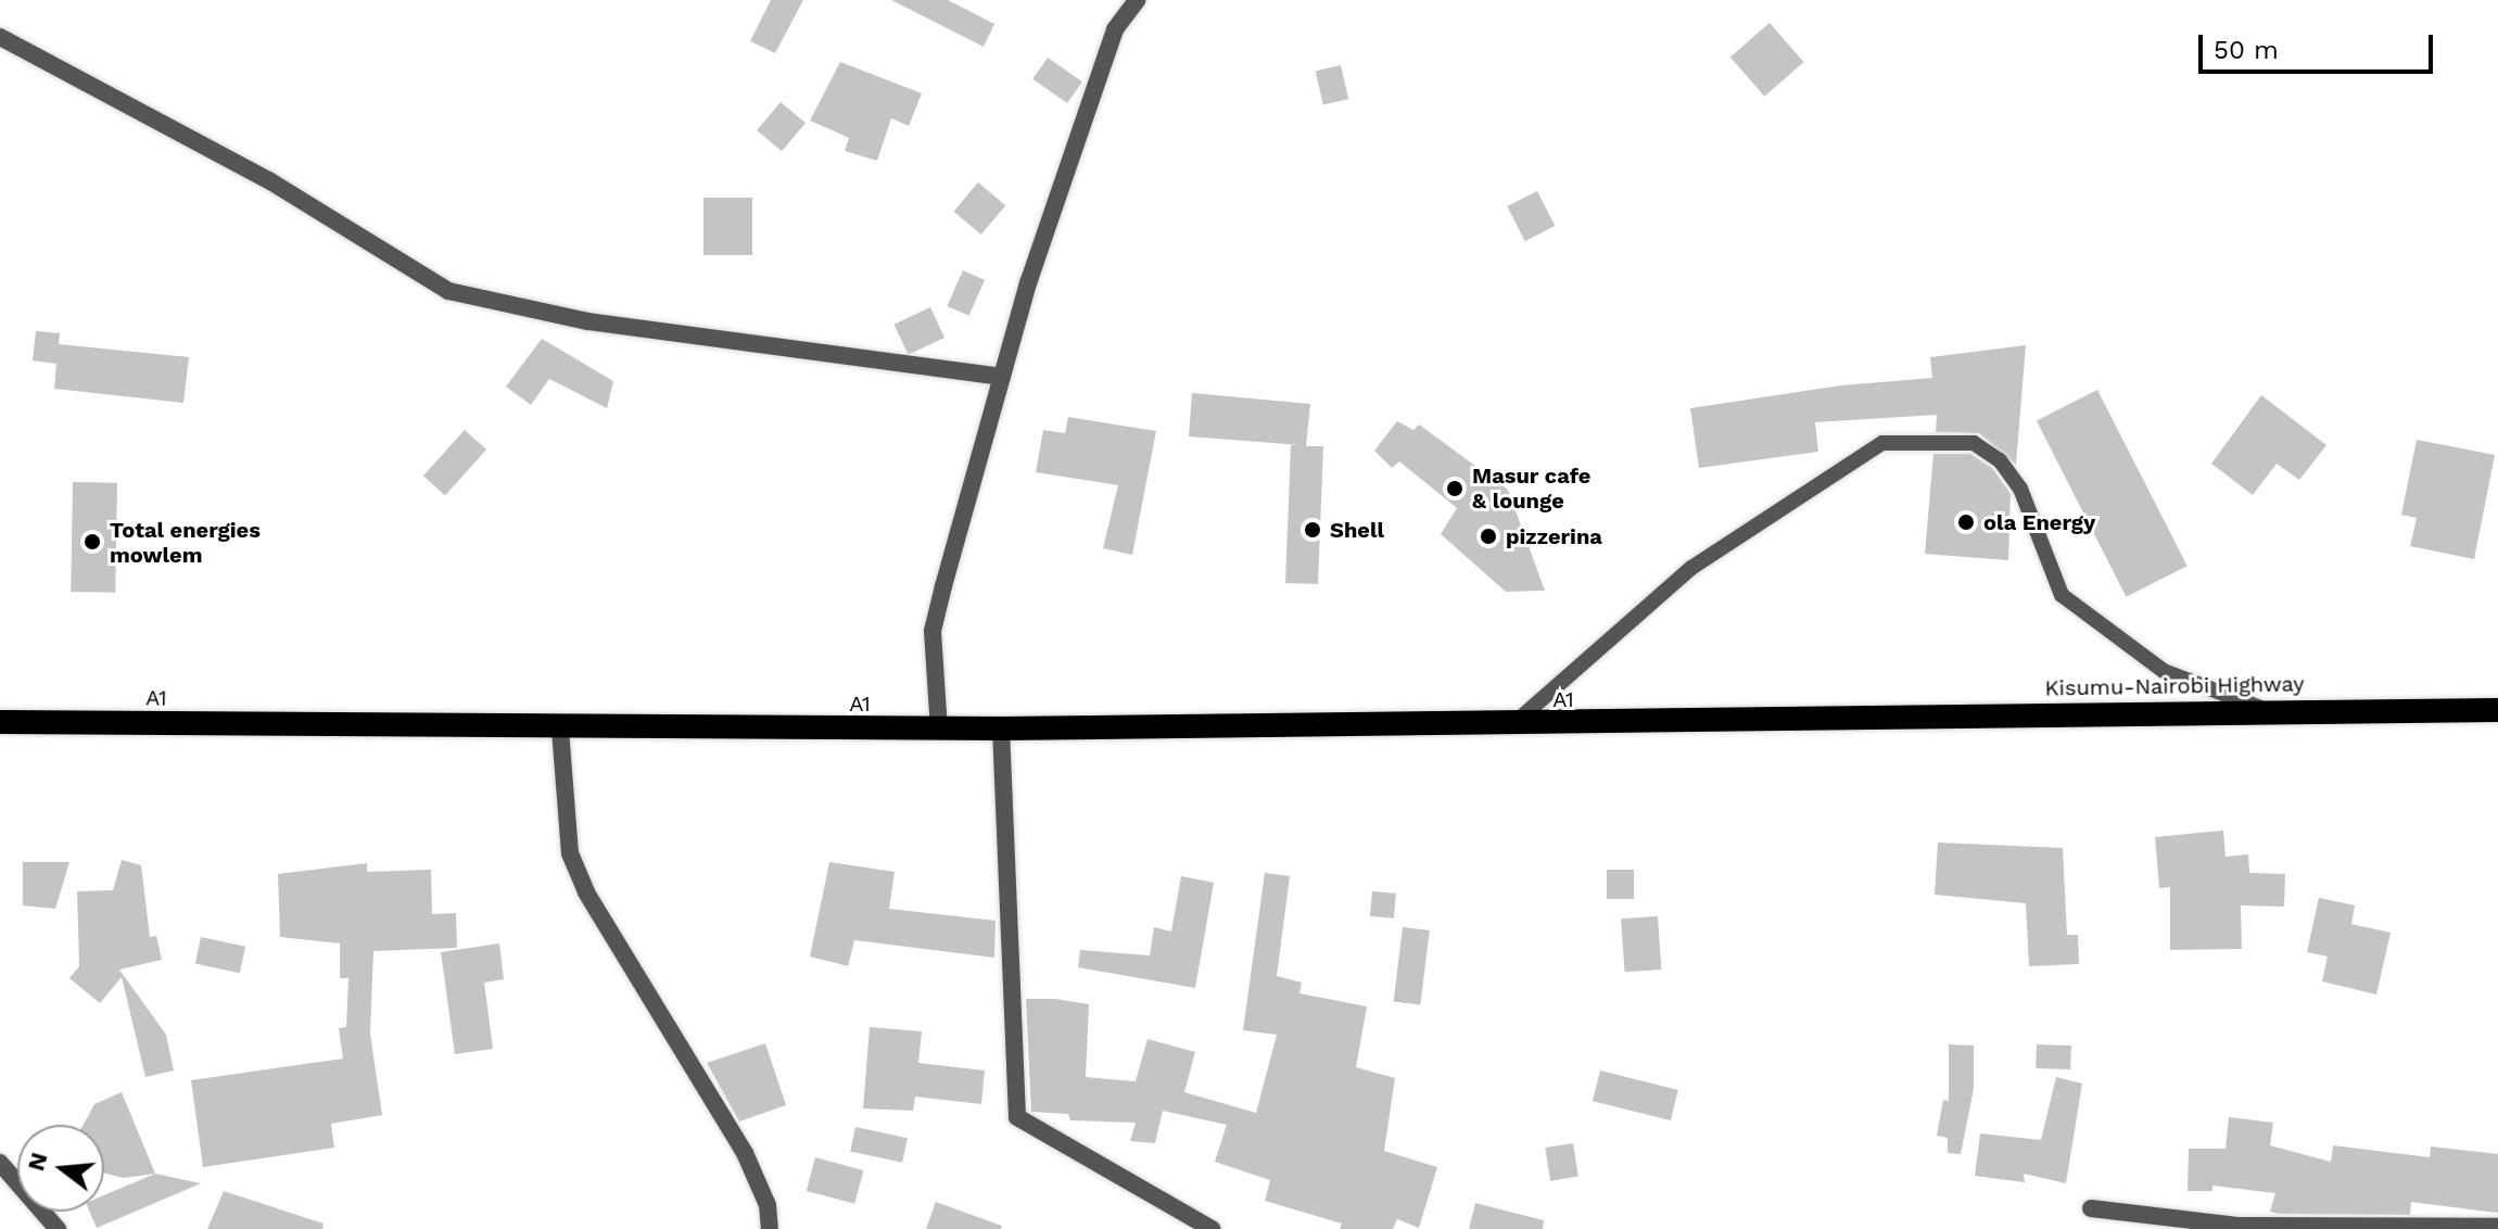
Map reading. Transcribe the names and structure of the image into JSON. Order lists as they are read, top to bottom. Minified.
{"streets":{"highway":["Kisumu-Nairobi Highway","A1"]},"crossings":[["Kisumu-Nairobi Highway","A1"]],"places":["Masur cafe & lounge","ola Energy","Shell","pizzerina","Total energies mowlem"],"scale_bar":"50 m","north":"left"}
